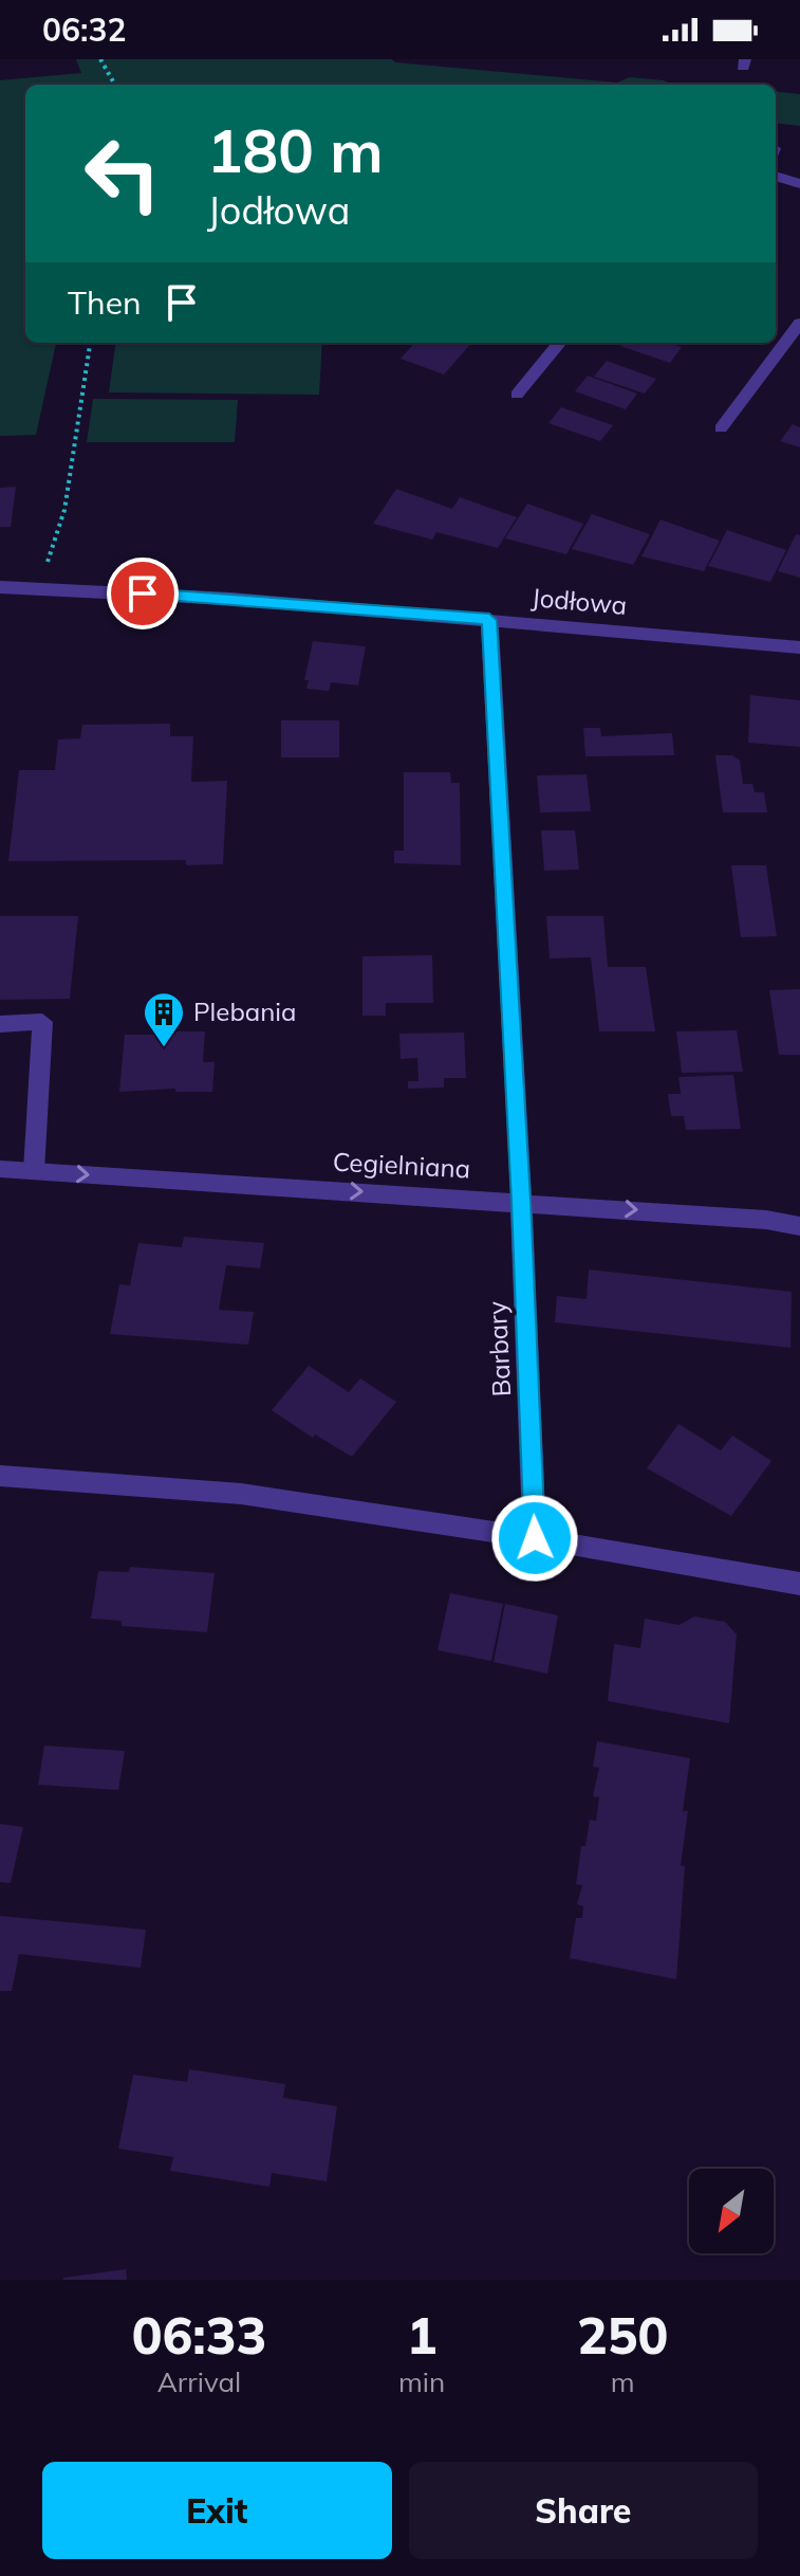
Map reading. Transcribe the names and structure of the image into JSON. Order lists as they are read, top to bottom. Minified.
{"streets":{"street":["Jodłowa","Cegielniana","Barbary"]},"crossings":[["Jodłowa","Barbary"],["Cegielniana","Barbary"]],"one_way":["Cegielniana"],"places":{"building":["Plebania"]},"north":"bottom left","page":{"status":"06:32","turn":["180 m","Jodłowa"],"then":"Then","eta":["06:33","Arrival","1","min","250","m"],"buttons":["Exit","Share"]}}
